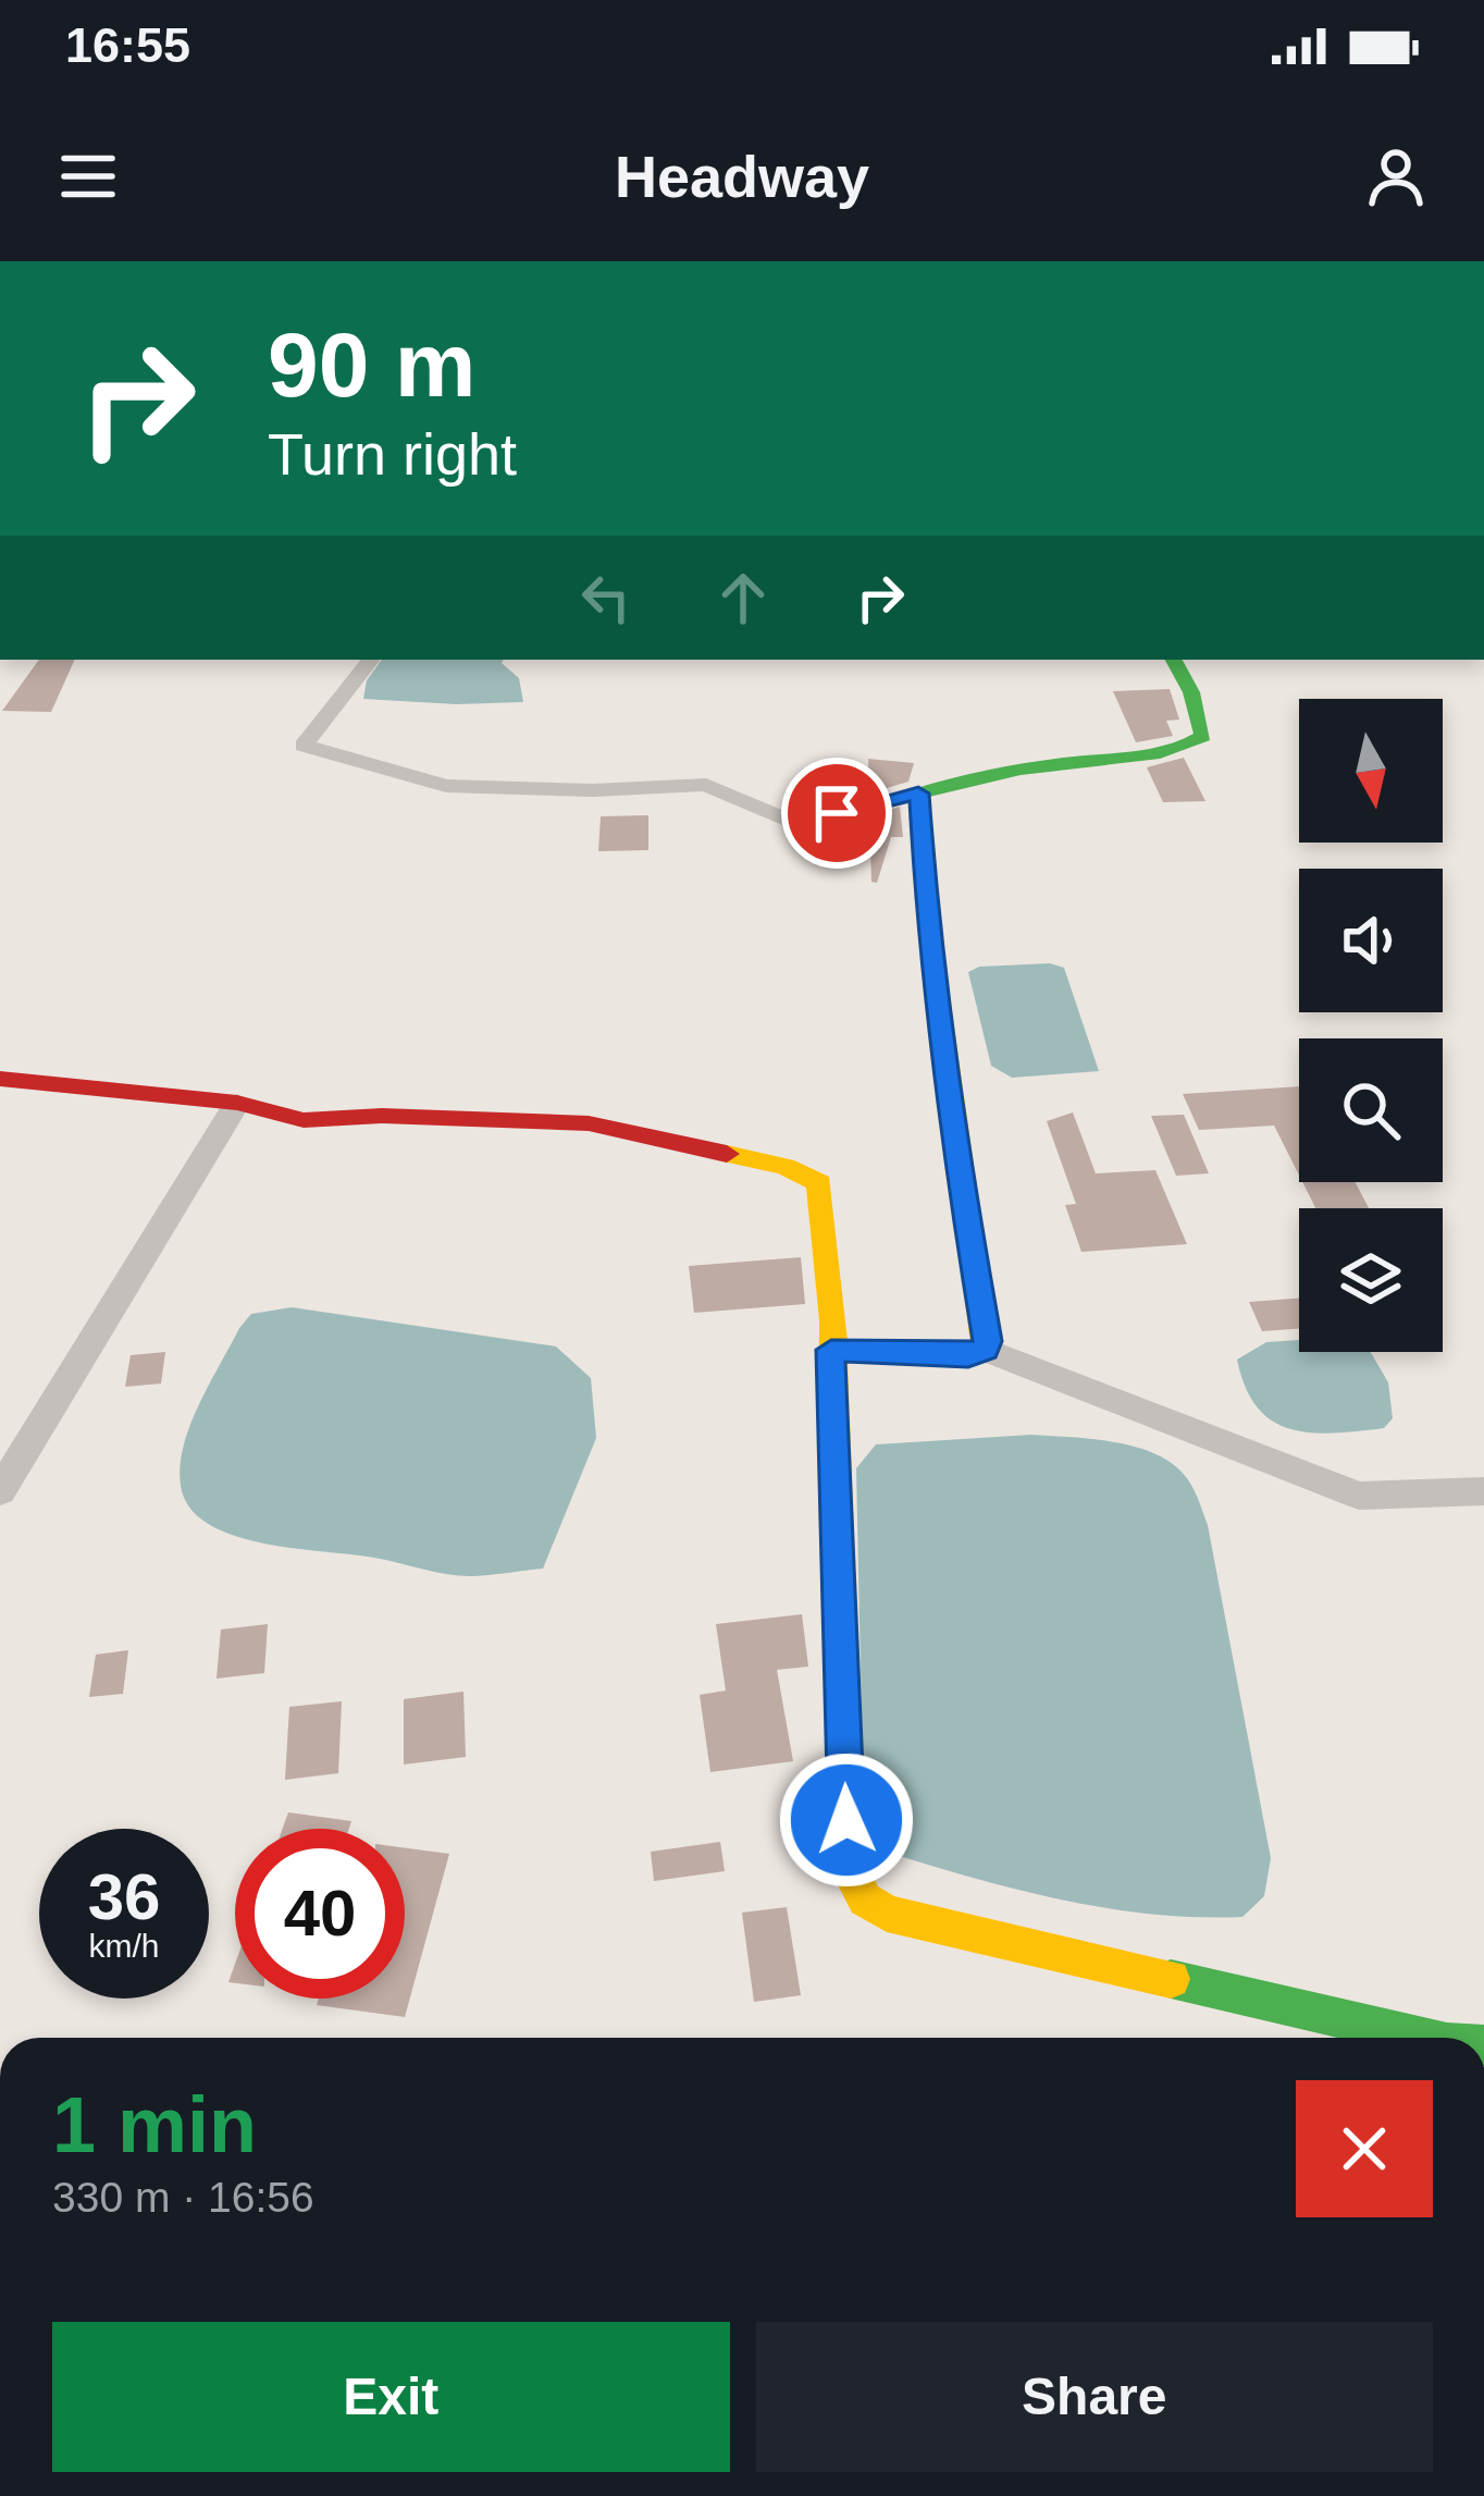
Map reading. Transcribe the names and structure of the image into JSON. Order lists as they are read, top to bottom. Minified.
{"north":"bottom","page":{"status":"16:55","header":"Headway","turn":["90 m","Turn right"],"speed":"36 km/h","limit":"40","heading":["1 min","330 m · 16:56"],"buttons":["Exit","Share"]}}
